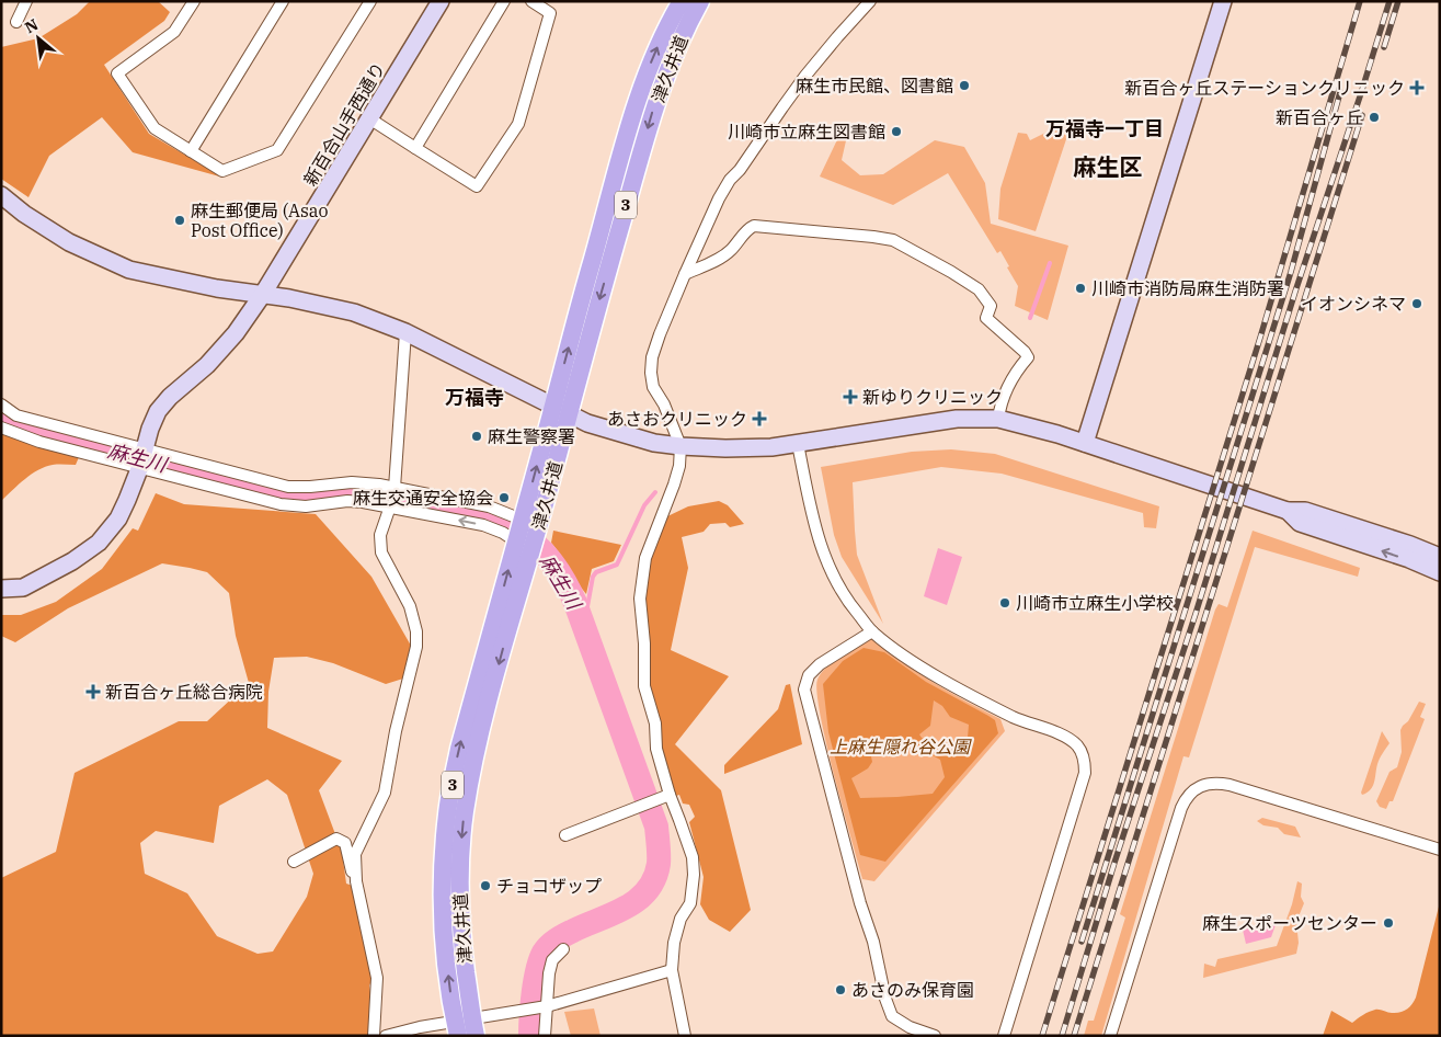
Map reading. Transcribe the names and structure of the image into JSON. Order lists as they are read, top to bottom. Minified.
{"streets":{"main road":["津久井道","3"],"street":["新百合山手西通り"]},"districts":["万福寺一丁目","麻生区","万福寺"],"water":["麻生川"],"parks":["上麻生隠れ谷公園"],"places":{"other":["麻生市民館、図書館","新百合ヶ丘","川崎市立麻生図書館","麻生郵便局 (Asao Post Office)","川崎市消防局麻生消防署","イオンシネマ","麻生警察署","麻生交通安全協会","川崎市立麻生小学校","チョコザップ","麻生スポーツセンター","あさのみ保育園"],"health":["新百合ヶ丘ステーションクリニック","新ゆりクリニック","あさおクリニック","新百合ヶ丘総合病院"]},"north":"top left"}
